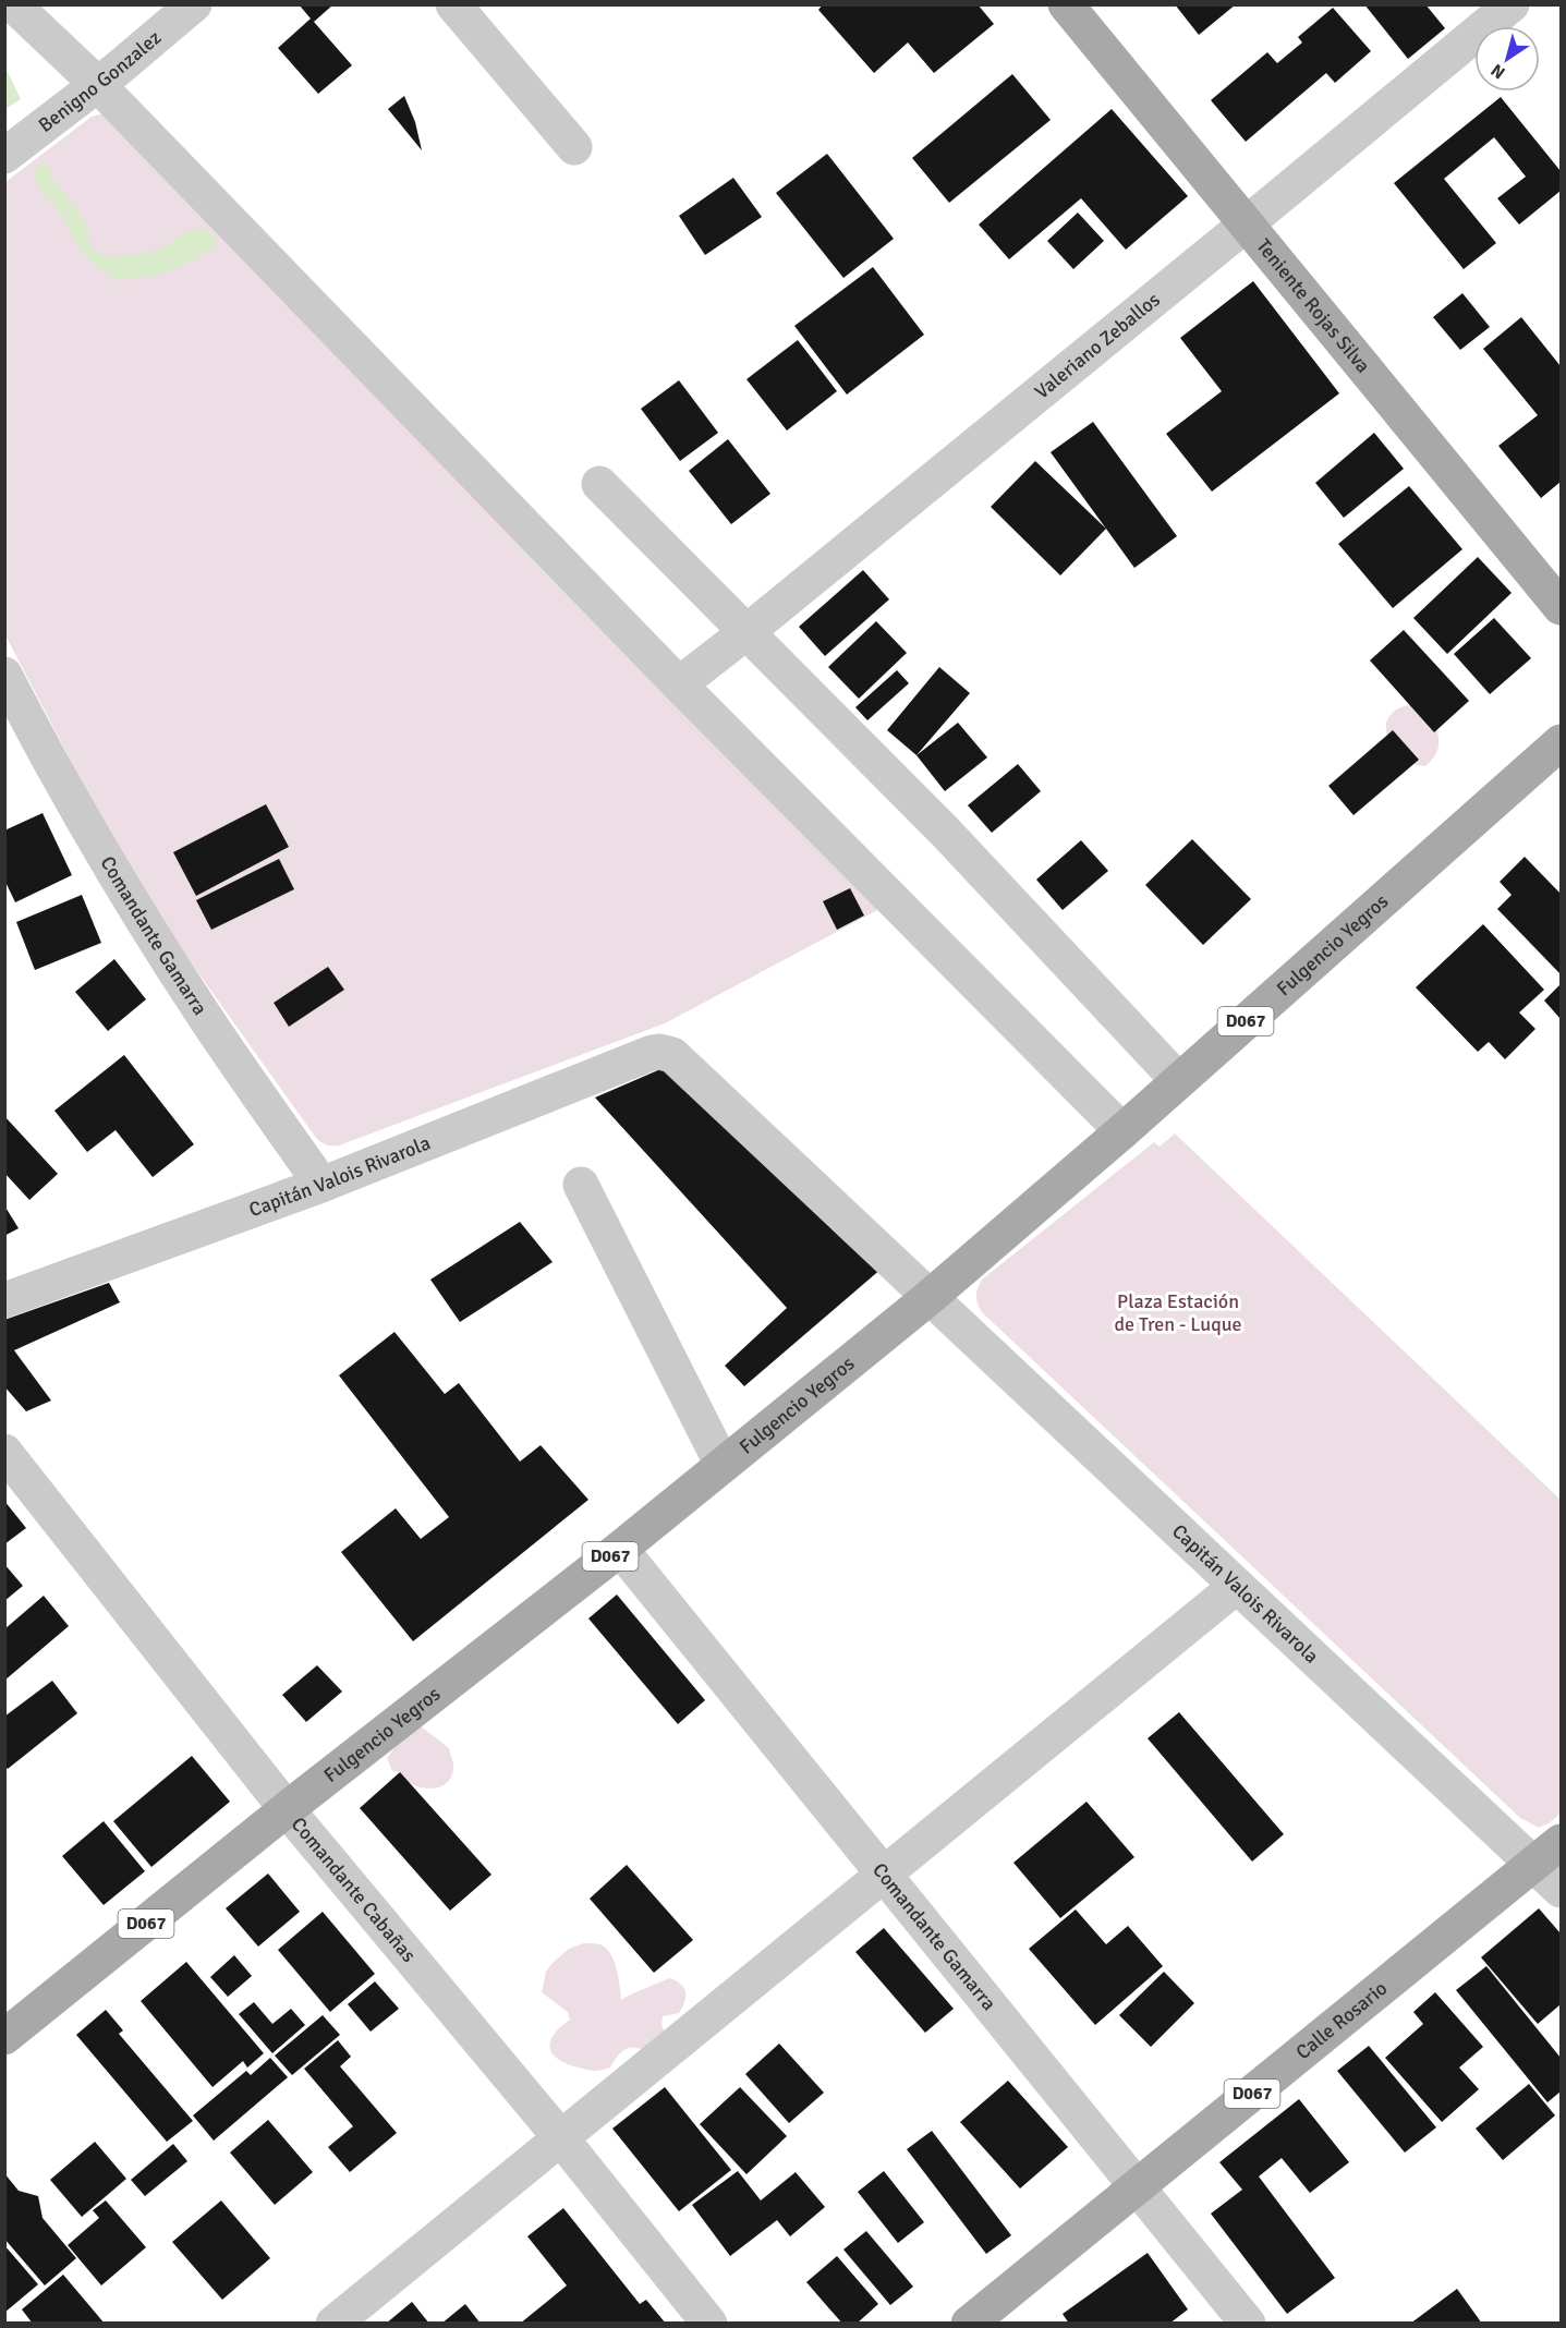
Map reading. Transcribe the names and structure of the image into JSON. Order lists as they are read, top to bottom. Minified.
{"streets":{"main road":["Teniente Rojas Silva","Fulgencio Yegros","D067","Calle Rosario"],"street":["Benigno Gonzalez","Valeriano Zeballos","Comandante Gamarra","Capitán Valois Rivarola","Comandante Cabañas"]},"crossings":[["Teniente Rojas Silva","Valeriano Zeballos"],["Comandante Gamarra","Fulgencio Yegros"],["Comandante Gamarra","Capitán Valois Rivarola"],["Comandante Gamarra","Calle Rosario"],["Fulgencio Yegros","Capitán Valois Rivarola"],["Fulgencio Yegros","Comandante Cabañas"],["Capitán Valois Rivarola","Calle Rosario"]],"parks":["Plaza Estación de Tren - Luque"],"north":"bottom left"}
